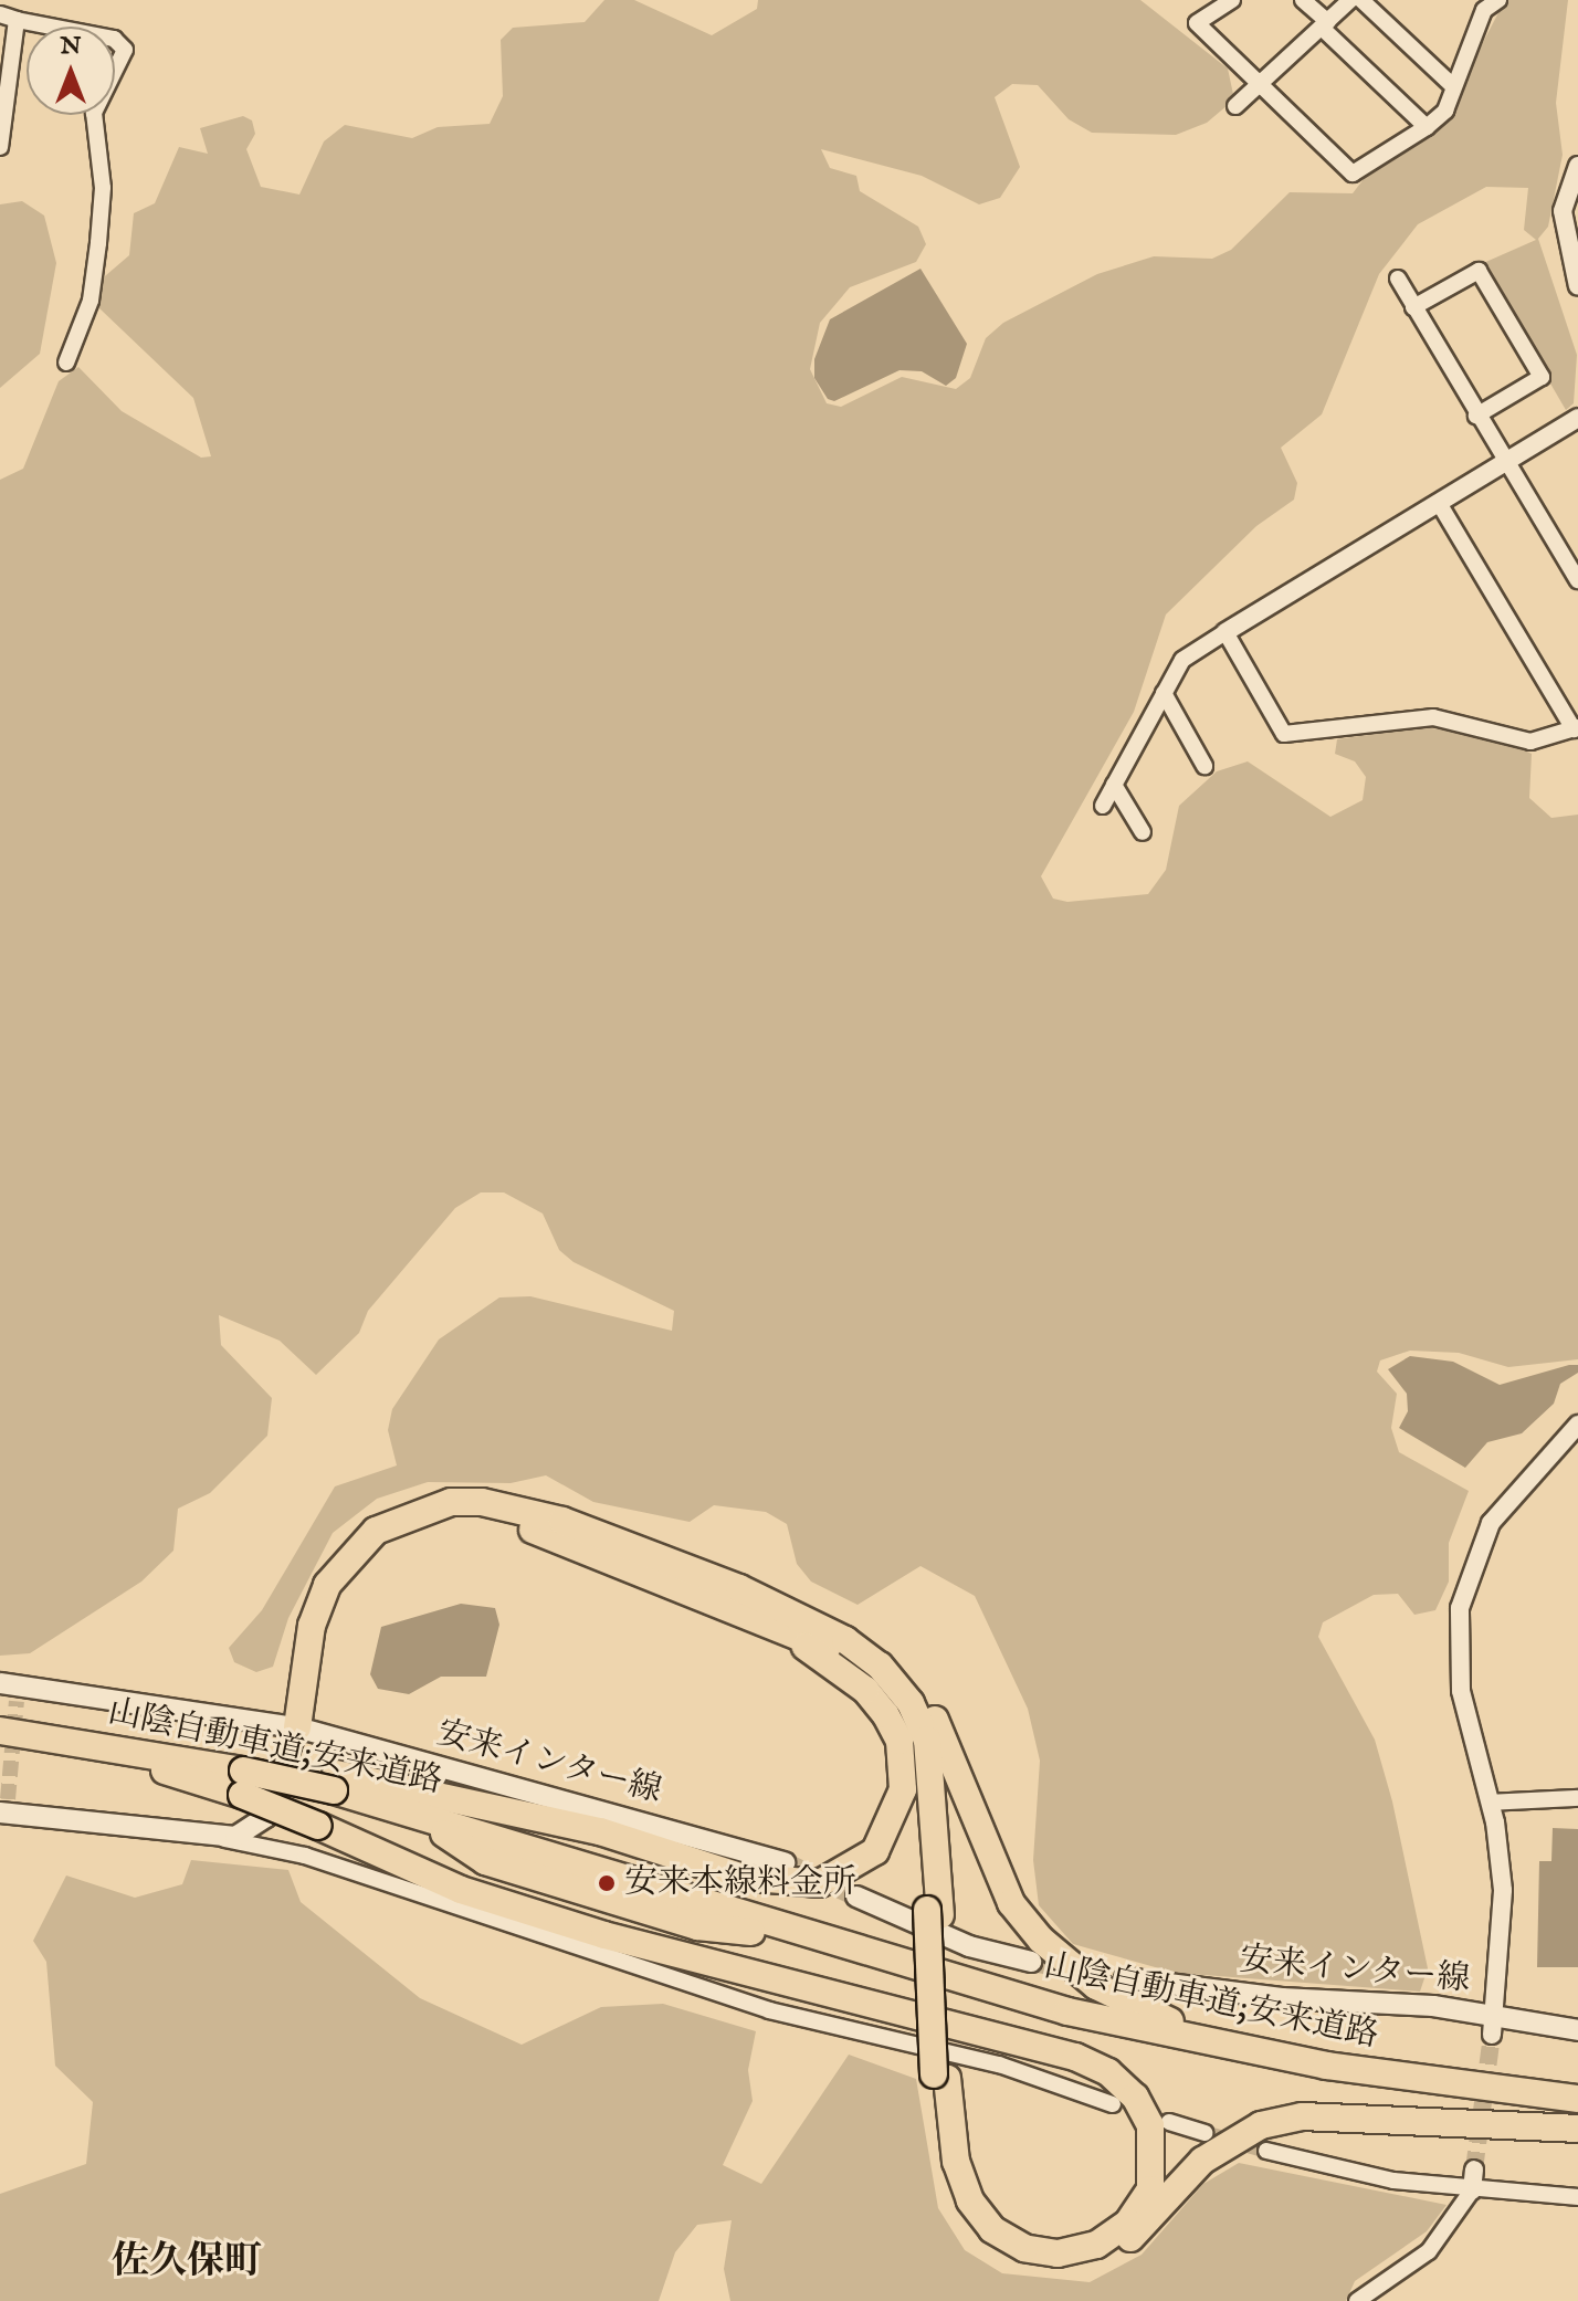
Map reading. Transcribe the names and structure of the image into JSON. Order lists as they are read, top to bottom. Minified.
{"streets":{"highway":["山陰自動車道;安来道路"],"main road":["安来インター線"]},"districts":["佐久保町"],"places":["安来本線料金所"],"north":"top"}
